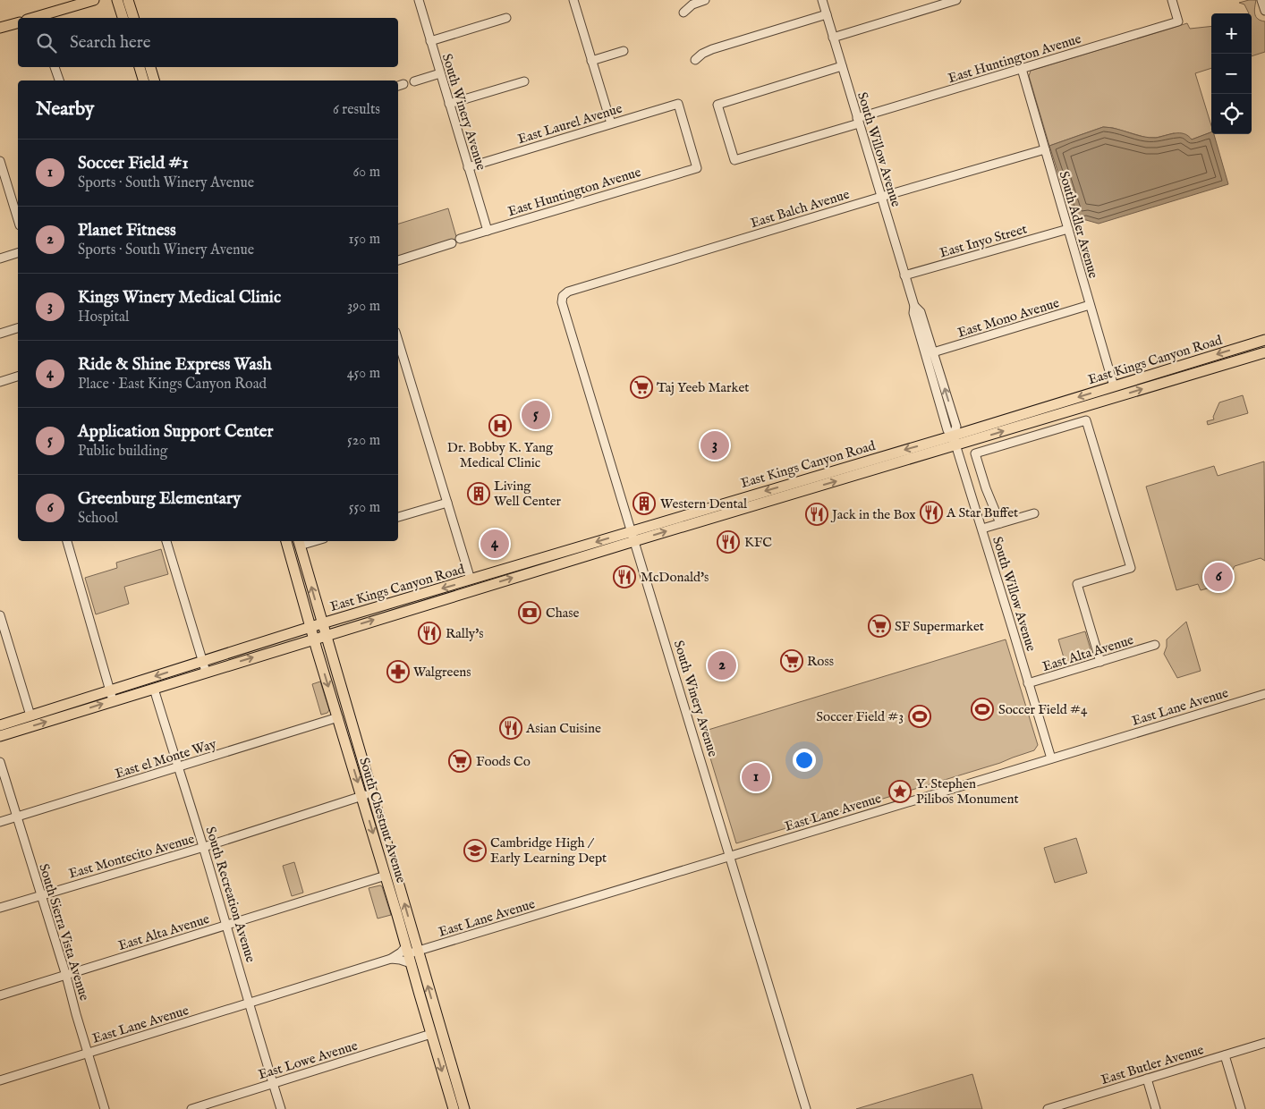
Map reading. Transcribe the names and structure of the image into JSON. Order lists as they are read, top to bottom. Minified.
{"streets":{"main road":["East Kings Canyon Road","South Chestnut Avenue"],"street":["East Huntington Avenue","South Winery Avenue","East Laurel Avenue","South Willow Avenue","East Balch Avenue","South Adler Avenue","East Inyo Street","East Mono Avenue","East Alta Avenue","East Lane Avenue","East el Monte Way","East Montecito Avenue","South Recreation Avenue","South Sierra Vista Avenue","East Lowe Avenue","East Butler Avenue"]},"crossings":[["East Huntington Avenue","South Winery Avenue"],["East Huntington Avenue","East Laurel Avenue"],["East Huntington Avenue","South Willow Avenue"],["East Huntington Avenue","South Adler Avenue"],["South Winery Avenue","East Laurel Avenue"],["South Winery Avenue","East Balch Avenue"],["South Winery Avenue","East Kings Canyon Road"],["South Winery Avenue","East Lane Avenue"],["South Willow Avenue","East Balch Avenue"],["South Willow Avenue","East Inyo Street"],["South Willow Avenue","East Mono Avenue"],["South Willow Avenue","East Kings Canyon Road"],["South Willow Avenue","East Alta Avenue"],["South Willow Avenue","East Lane Avenue"],["East Balch Avenue","South Adler Avenue"],["South Adler Avenue","East Inyo Street"],["South Adler Avenue","East Mono Avenue"],["South Adler Avenue","East Kings Canyon Road"],["East Kings Canyon Road","South Chestnut Avenue"],["East Kings Canyon Road","South Recreation Avenue"],["East Alta Avenue","South Chestnut Avenue"],["East Alta Avenue","South Recreation Avenue"],["East Alta Avenue","South Sierra Vista Avenue"],["East Lane Avenue","South Chestnut Avenue"],["East Lane Avenue","South Recreation Avenue"],["East Lane Avenue","South Sierra Vista Avenue"],["East el Monte Way","South Chestnut Avenue"],["East el Monte Way","South Recreation Avenue"],["East el Monte Way","South Sierra Vista Avenue"],["South Chestnut Avenue","East Montecito Avenue"],["South Chestnut Avenue","East Lowe Avenue"],["East Montecito Avenue","South Recreation Avenue"],["East Montecito Avenue","South Sierra Vista Avenue"],["South Recreation Avenue","East Lowe Avenue"]],"places":{"supermarket":["Taj Yeeb Market","SF Supermarket","Ross","Foods Co"],"hospital":["Dr. Bobby K. Yang Medical Clinic"],"building":["Living Well Center","Western Dental"],"restaurant":["A Star Buffet","Jack in the Box","KFC","McDonald's","Rally's","Asian Cuisine"],"bank":["Chase"],"pharmacy":["Walgreens"],"sports":["Soccer Field #4","Soccer Field #3"],"place":["Y. Stephen Pilibos Monument"],"school or university":["Cambridge High / Early Learning Dept"]},"page":{"map_buttons":["+","−"],"search":"Search here","heading":["Nearby","6 results"],"list":[{"mark":"1","name":"Soccer Field #1","note":"Sports · South Winery Avenue","value":"60 m"},{"mark":"2","name":"Planet Fitness","note":"Sports · South Winery Avenue","value":"150 m"},{"mark":"3","name":"Kings Winery Medical Clinic","note":"Hospital","value":"390 m"},{"mark":"4","name":"Ride & Shine Express Wash","note":"Place · East Kings Canyon Road","value":"450 m"},{"mark":"5","name":"Application Support Center","note":"Public building","value":"520 m"},{"mark":"6","name":"Greenburg Elementary","note":"School","value":"550 m"}],"pins":["5","3","4","6","2","1"]}}
